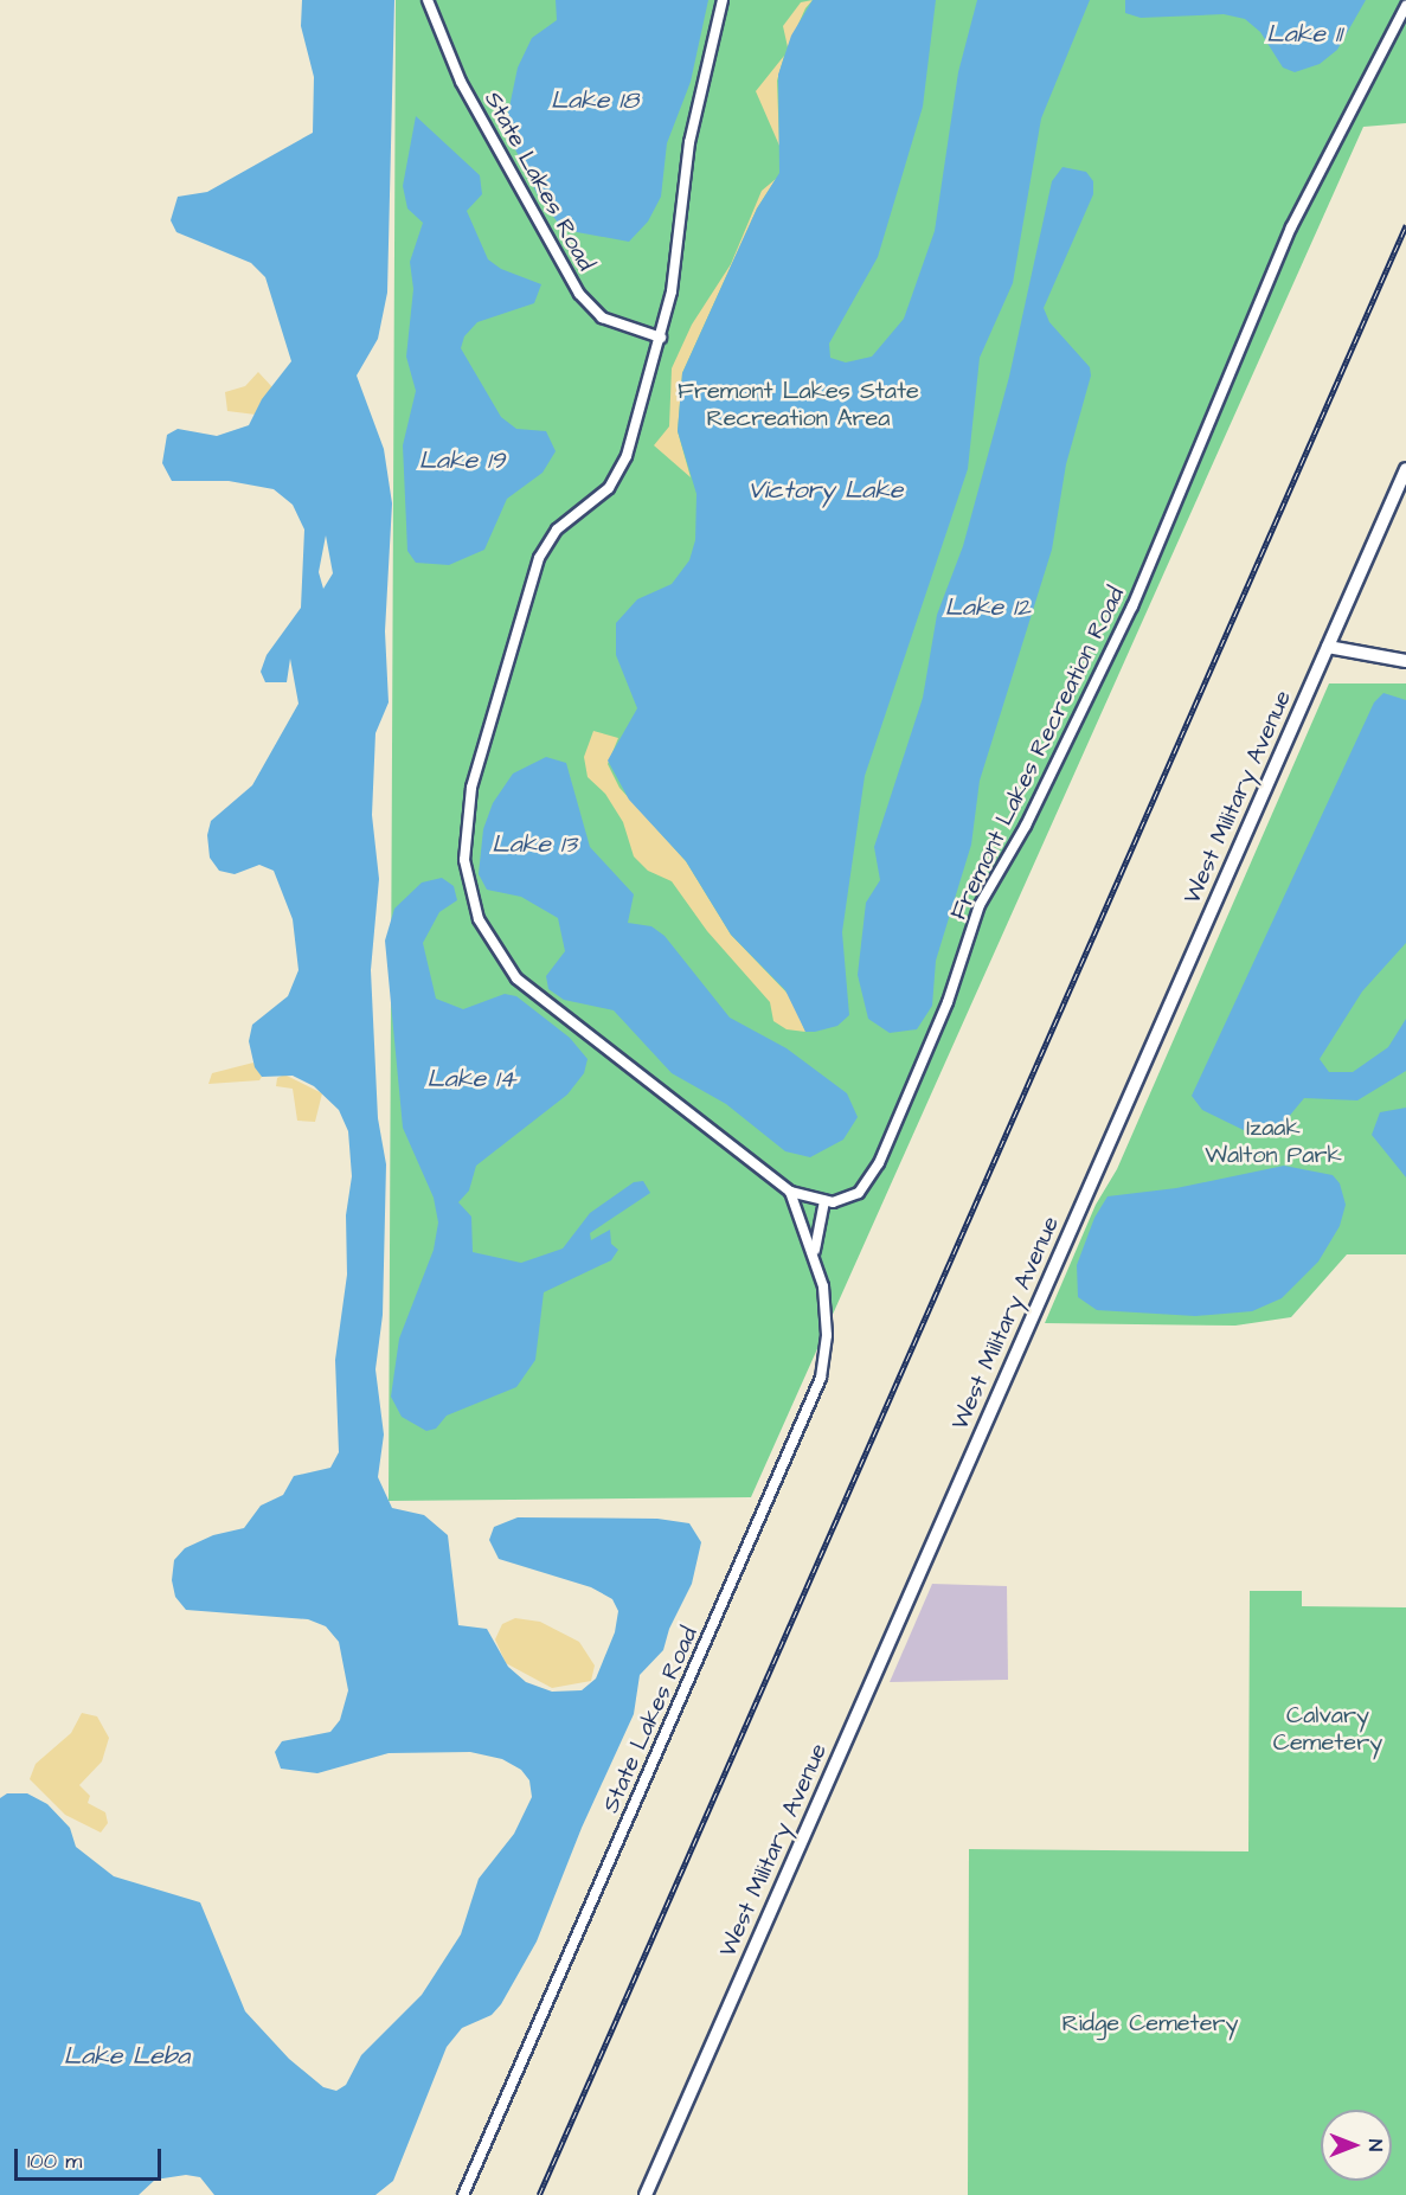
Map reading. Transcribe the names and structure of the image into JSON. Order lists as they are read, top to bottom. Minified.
{"streets":{"main road":["West Military Avenue"],"street":["State Lakes Road","Fremont Lakes Recreation Road"]},"crossings":[["State Lakes Road","Fremont Lakes Recreation Road"]],"water":["Lake 11","Lake 18","Lake 19","Victory Lake","Lake 12","Lake 13","Lake 14","Lake Leba"],"parks":["Fremont Lakes State Recreation Area","Izaak Walton Park","Calvary Cemetery","Ridge Cemetery"],"scale_bar":"100 m","north":"right"}
